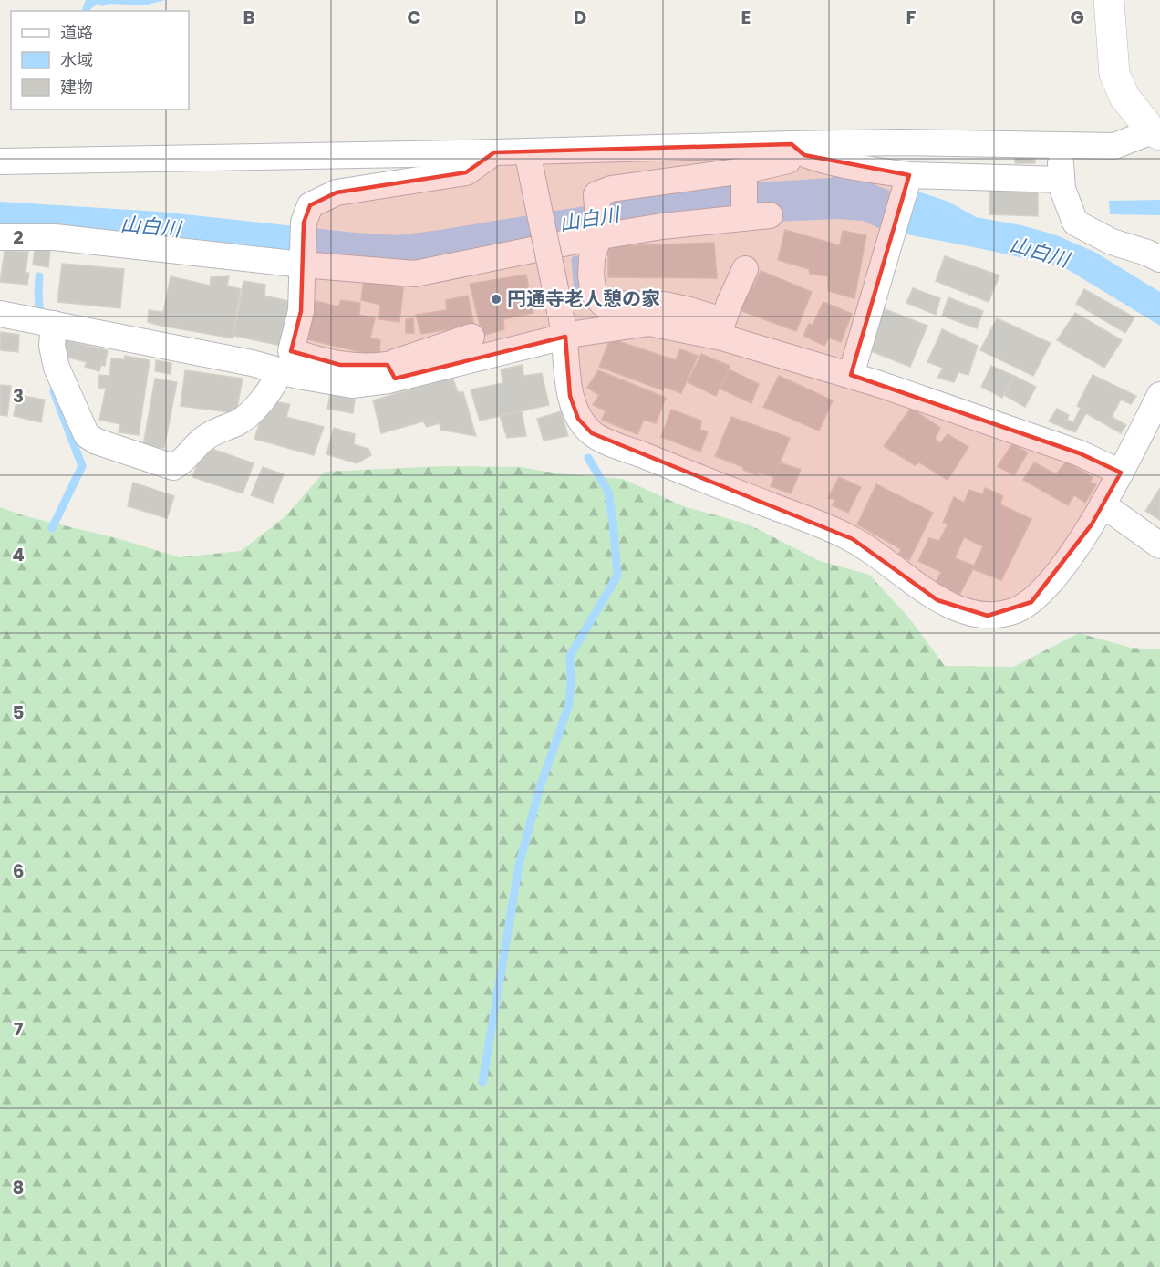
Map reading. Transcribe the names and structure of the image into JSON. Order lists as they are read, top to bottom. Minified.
{"water":["山白川"],"places":["円通寺老人憩の家"],"legend":["道路","水域","建物"],"grid":{"columns":["B","C","D","E","F","G"],"rows":["2","3","4","5","6","7","8"]}}
